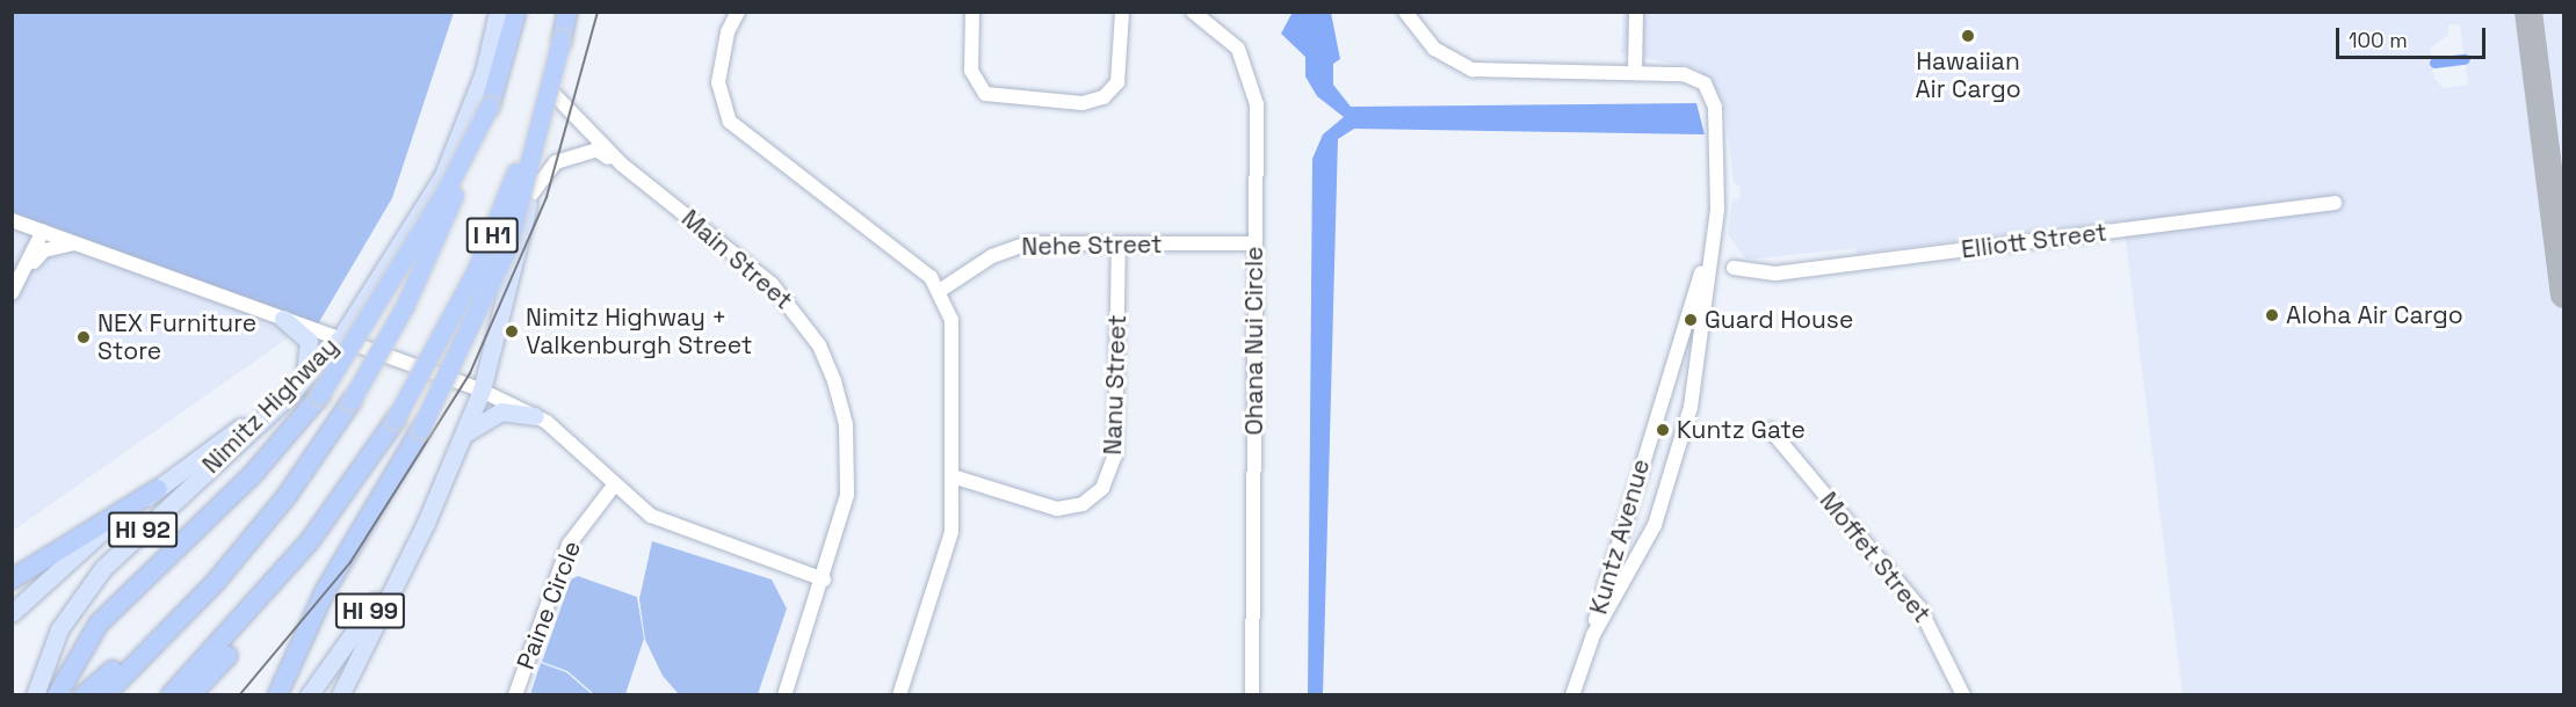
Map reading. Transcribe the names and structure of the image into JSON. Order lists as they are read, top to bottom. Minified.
{"streets":{"highway":["I H1"],"main road":["Nimitz Highway","HI 92","HI 99"],"street":["Elliott Street","Nehe Street","Main Street","Ohana Nui Circle","Nanu Street","Kuntz Avenue","Moffet Street","Paine Circle"]},"crossings":[["Nehe Street","Ohana Nui Circle"],["Nehe Street","Nanu Street"]],"places":["Hawaiian Air Cargo","Aloha Air Cargo","Guard House","Nimitz Highway + Valkenburgh Street","NEX Furniture Store","Kuntz Gate"],"scale_bar":"100 m"}
